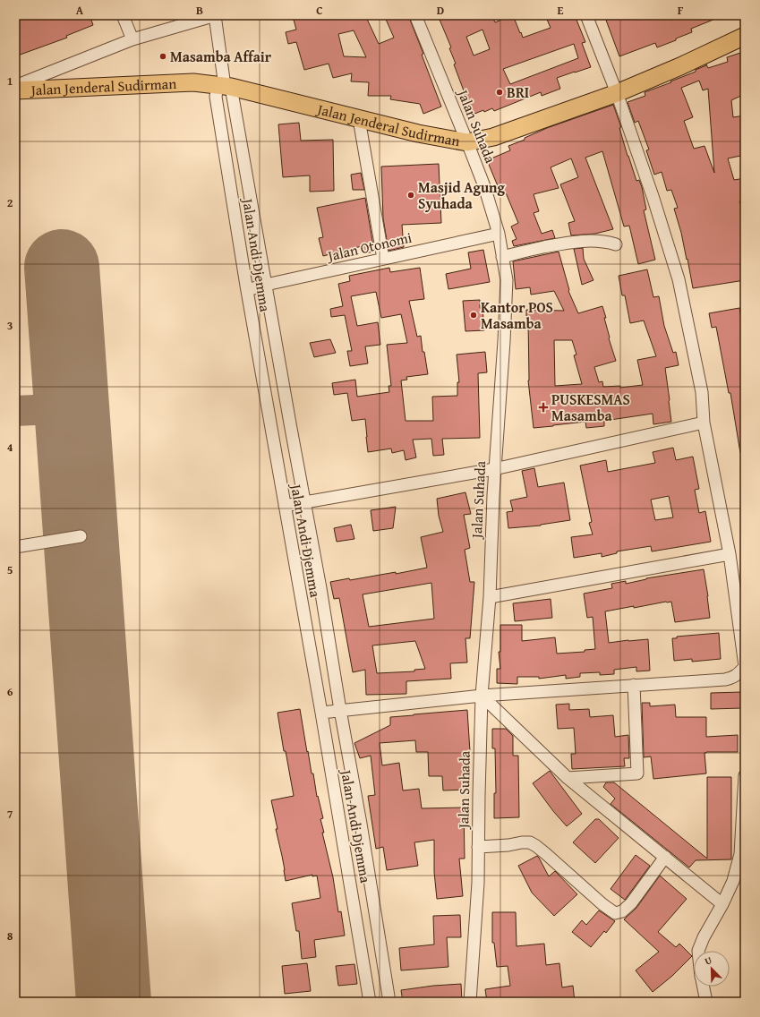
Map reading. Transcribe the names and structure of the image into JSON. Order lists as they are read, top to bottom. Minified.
{"streets":{"highway":["Jalan Jenderal Sudirman"],"street":["Jalan Suhada","Jalan Otonomi","Jalan Andi Djemma"]},"crossings":[["Jalan Jenderal Sudirman","Jalan Suhada"],["Jalan Jenderal Sudirman","Jalan Andi Djemma"],["Jalan Suhada","Jalan Otonomi"],["Jalan Otonomi","Jalan Andi Djemma"]],"places":{"other":["Masamba Affair","BRI","Masjid Agung Syuhada","Kantor POS Masamba"],"health":["PUSKESMAS Masamba"]},"north":"top left","grid":{"columns":["A","B","C","D","E","F"],"rows":["1","2","3","4","5","6","7","8"]}}
